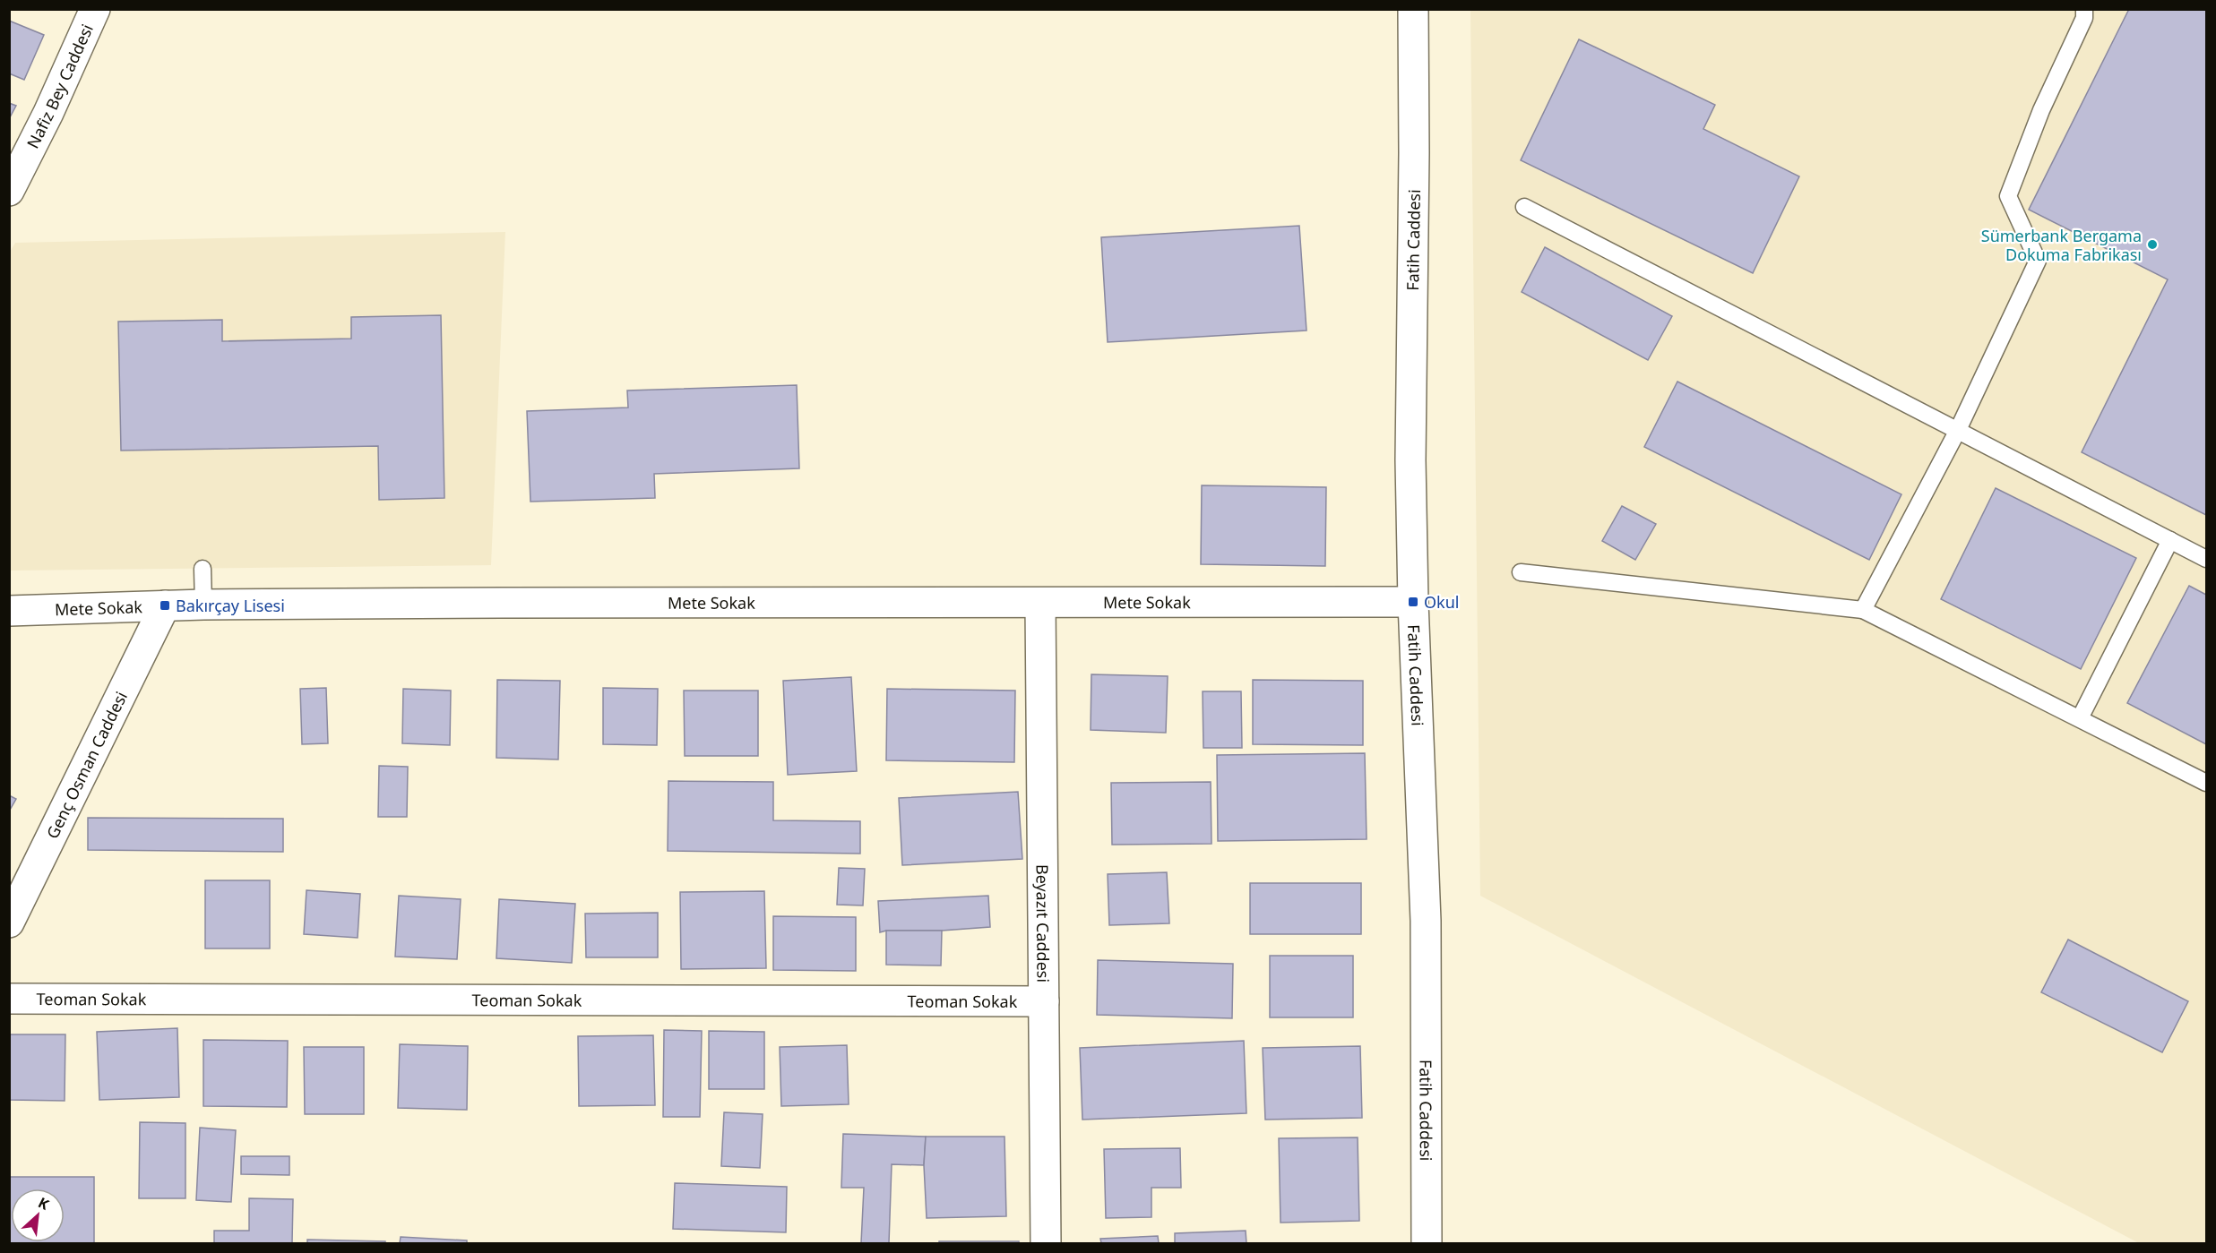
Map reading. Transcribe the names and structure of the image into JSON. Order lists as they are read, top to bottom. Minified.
{"streets":{"street":["Nafiz Bey Caddesi","Fatih Caddesi","Mete Sokak","Genç Osman Caddesi","Beyazıt Caddesi","Teoman Sokak"]},"crossings":[["Fatih Caddesi","Mete Sokak"],["Mete Sokak","Genç Osman Caddesi"],["Mete Sokak","Beyazıt Caddesi"],["Beyazıt Caddesi","Teoman Sokak"]],"places":{"other":["Sümerbank Bergama Dokuma Fabrikası"],"transit":["Okul","Bakırçay Lisesi"]},"north":"top right"}
